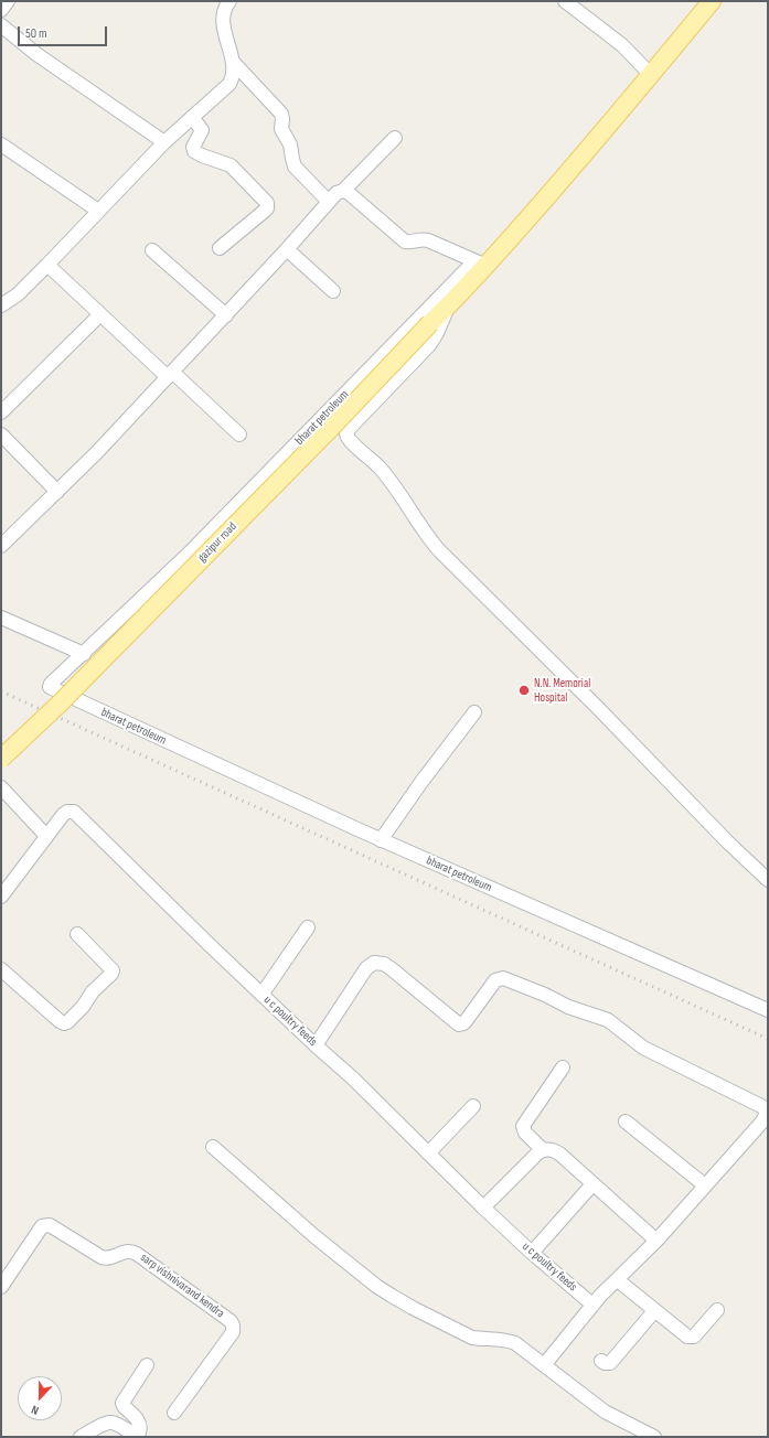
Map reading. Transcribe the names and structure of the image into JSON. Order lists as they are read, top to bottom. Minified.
{"streets":{"main road":["gazipur road"],"street":["bharat petroleum","u c poultry feeds","sarp vishnivarand kendra"]},"crossings":[["bharat petroleum","gazipur road"]],"places":["N.N. Memorial Hospital"],"scale_bar":"50 m","north":"bottom"}
